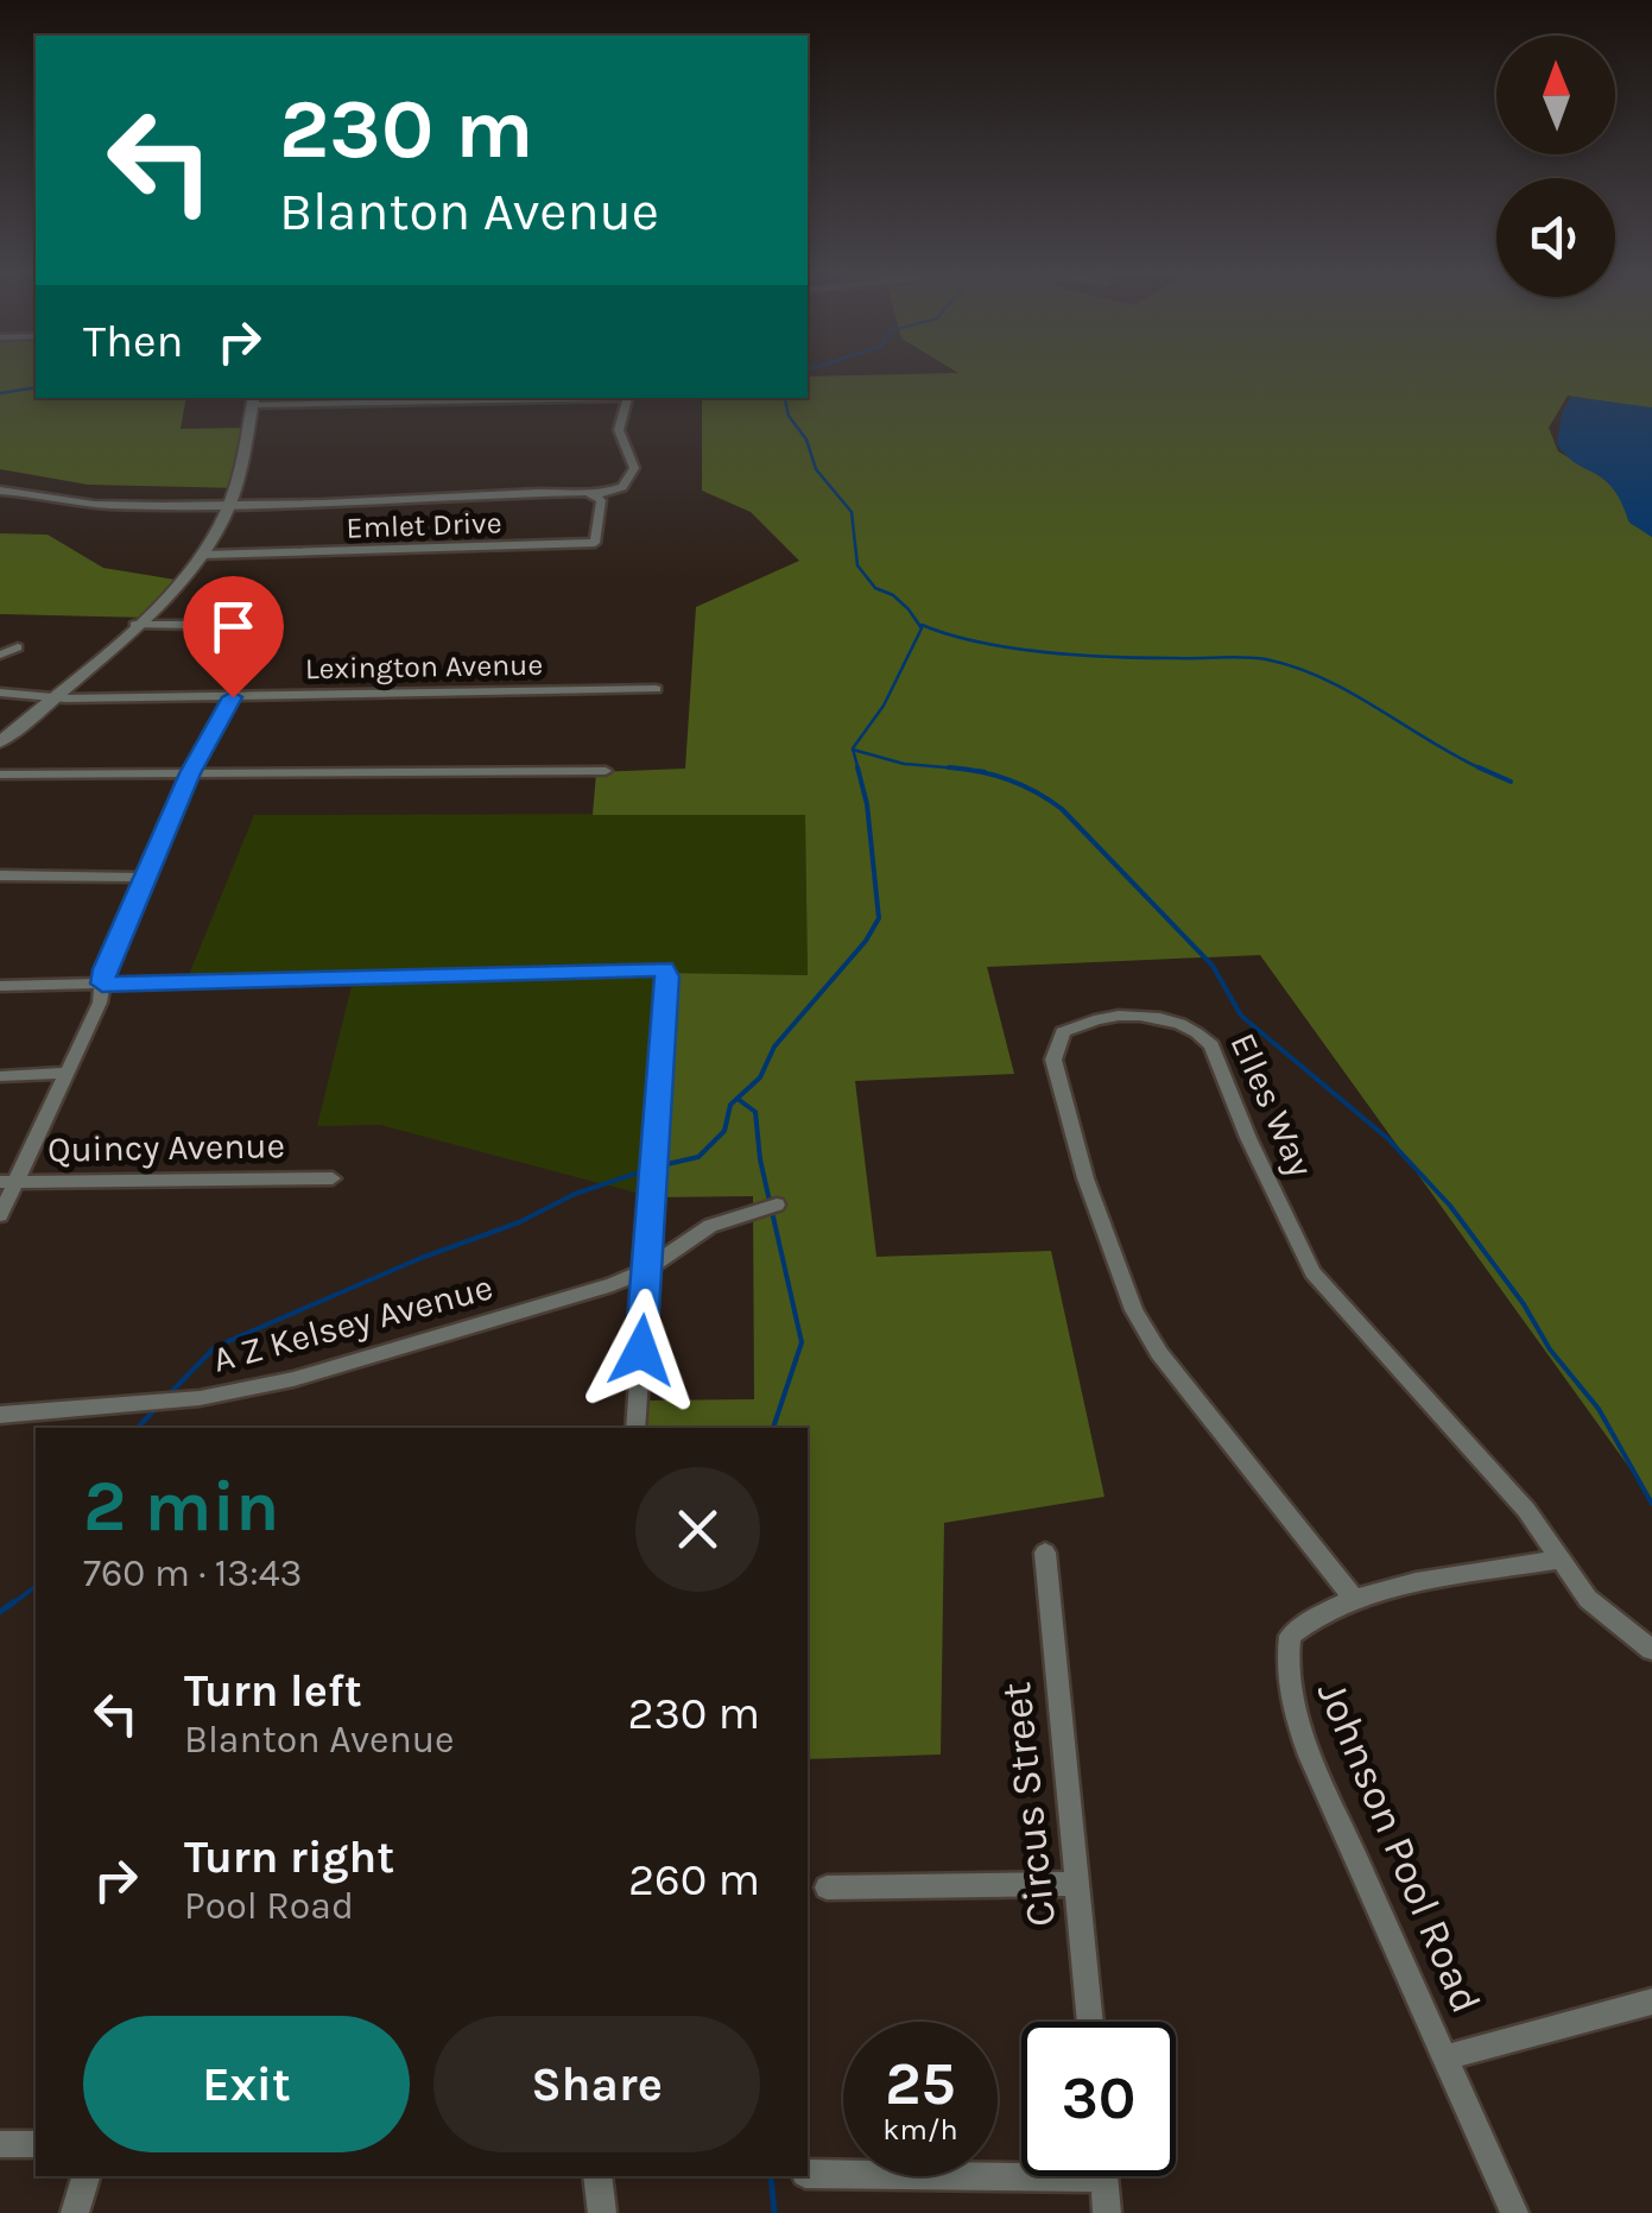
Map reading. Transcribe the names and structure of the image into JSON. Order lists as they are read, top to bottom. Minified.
{"streets":{"street":["Emlet Drive","Lexington Avenue","Elles Way","Quincy Avenue","A Z Kelsey Avenue","Circus Street","Johnson Pool Road"]},"crossings":[["Elles Way","Johnson Pool Road"]],"north":"top","page":{"turn":["230 m","Blanton Avenue"],"then":"Then","heading":["2 min","760 m · 13:43"],"list":[{"name":"Turn left","note":"Blanton Avenue","value":"230 m"},{"name":"Turn right","note":"Pool Road","value":"260 m"}],"buttons":["Exit","Share"],"speed":"25 km/h","limit":"30"}}
